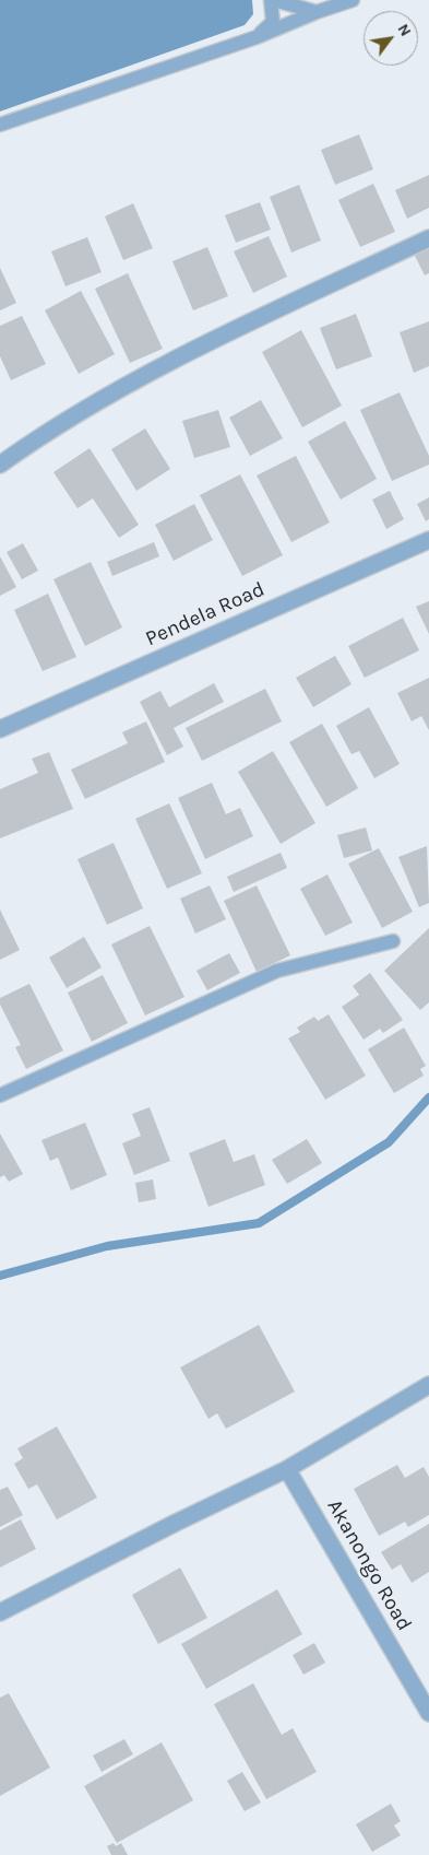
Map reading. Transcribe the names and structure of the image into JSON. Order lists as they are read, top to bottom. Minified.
{"streets":{"street":["Pendela Road","Akanongo Road"]},"north":"top right"}
